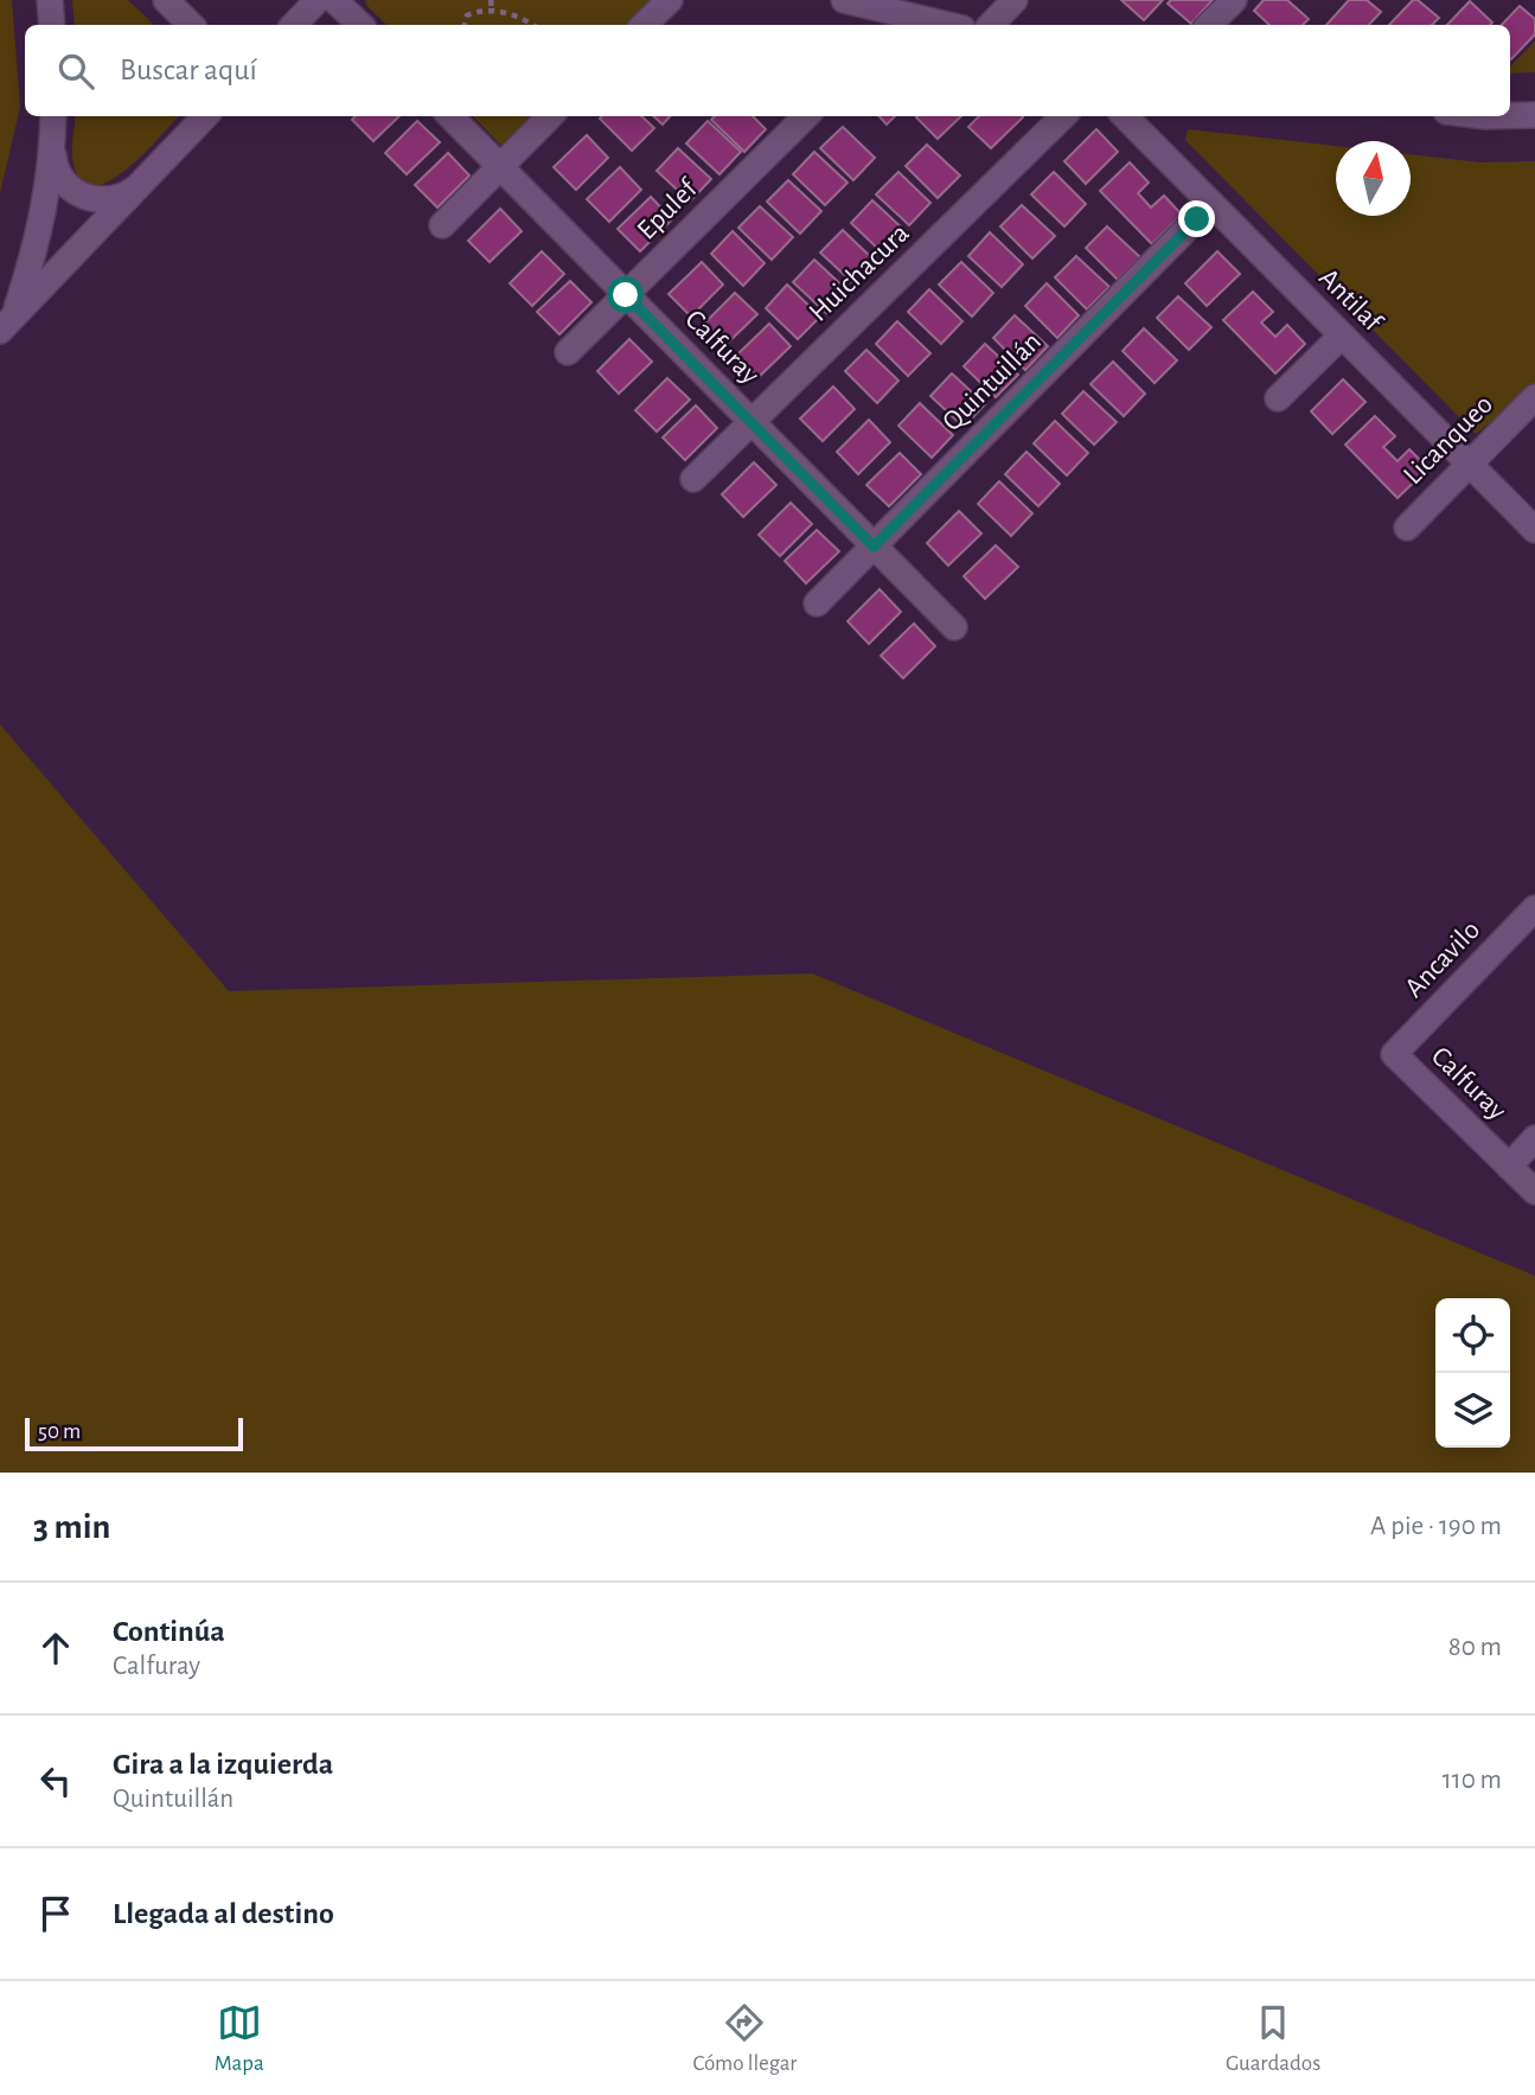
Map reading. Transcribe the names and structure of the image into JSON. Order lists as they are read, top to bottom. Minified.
{"streets":{"street":["Epulef","Huichacura","Antilaf","Calfuray","Quintuillán","Licanqueo","Ancavilo"]},"crossings":[["Epulef","Calfuray"],["Huichacura","Calfuray"],["Antilaf","Quintuillán"],["Antilaf","Licanqueo"],["Calfuray","Quintuillán"],["Calfuray","Ancavilo"]],"scale_bar":"50 m","north":"top","page":{"search":"Buscar aquí","scale":"50 m","heading":["3 min","A pie · 190 m"],"list":[["Continúa","Calfuray","80 m"],["Gira a la izquierda","Quintuillán","110 m"],"Llegada al destino"],"nav":["Mapa","Cómo llegar","Guardados"]}}
